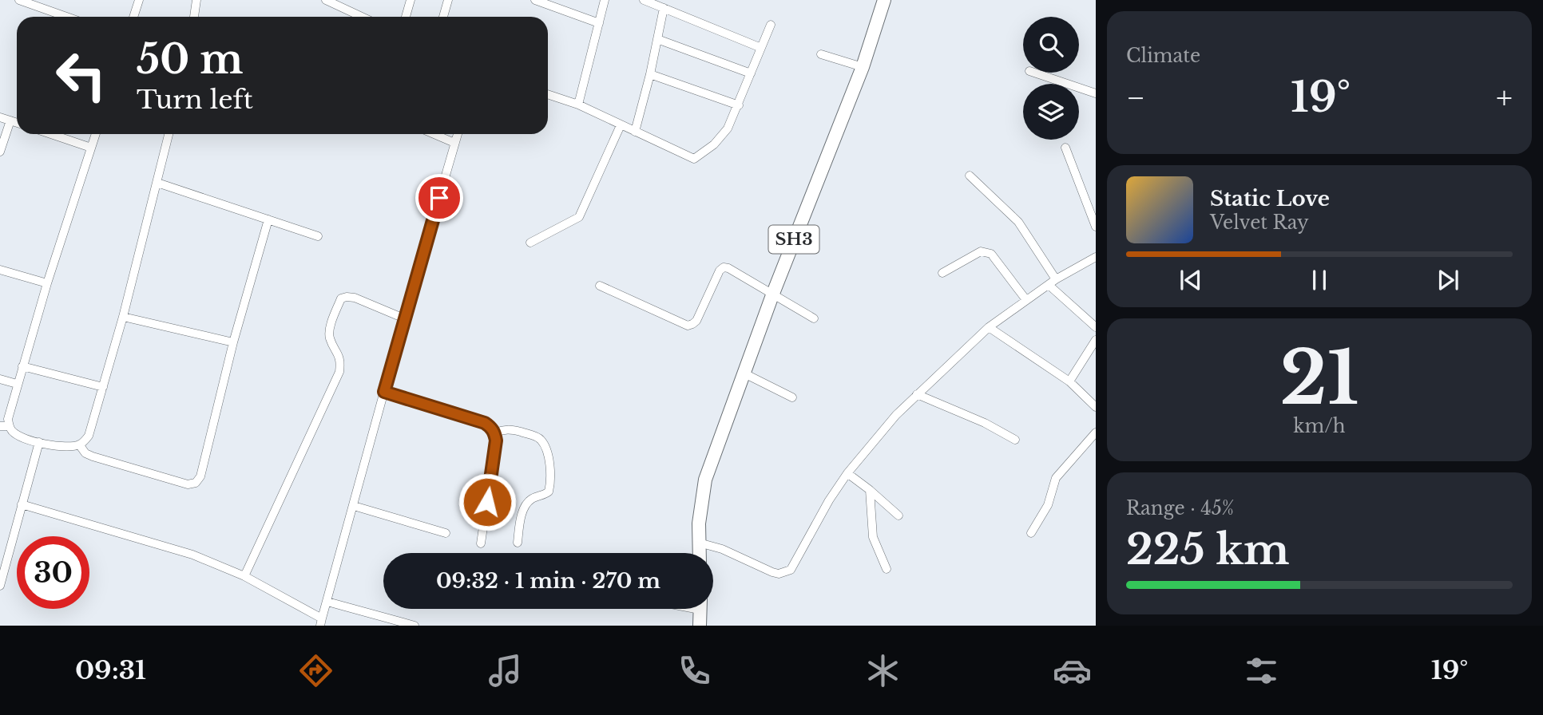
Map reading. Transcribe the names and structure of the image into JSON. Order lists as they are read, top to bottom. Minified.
{"streets":{"main road":["SH3"]},"page":{"tile":["Climate",["21","km/h"],["Range · 45%","225 km"]],"turn":["50 m","Turn left"],"heat":["−","19°","+"],"song":["Static Love","Velvet Ray"],"limit":"30","trip":"09:32 · 1 min · 270 m","tabs":["09:31","19°"]}}
